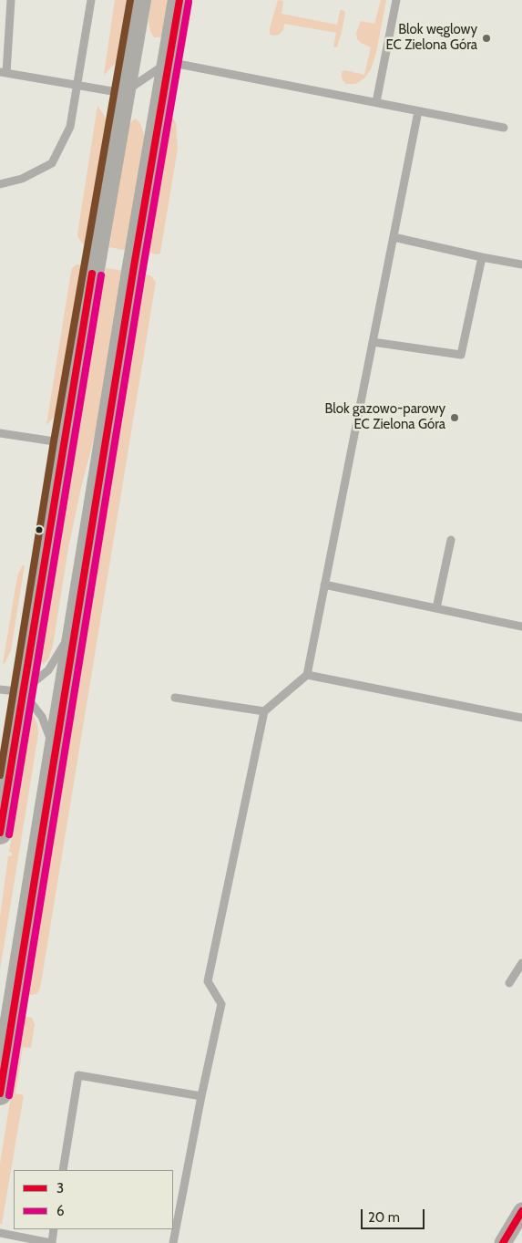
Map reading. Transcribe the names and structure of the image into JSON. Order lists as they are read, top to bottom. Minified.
{"places":["Blok węglowy EC Zielona Góra","Blok gazowo-parowy EC Zielona Góra"],"lines":["transit line 3","transit line 6"],"legend":["3","6"],"scale_bar":"20 m"}
